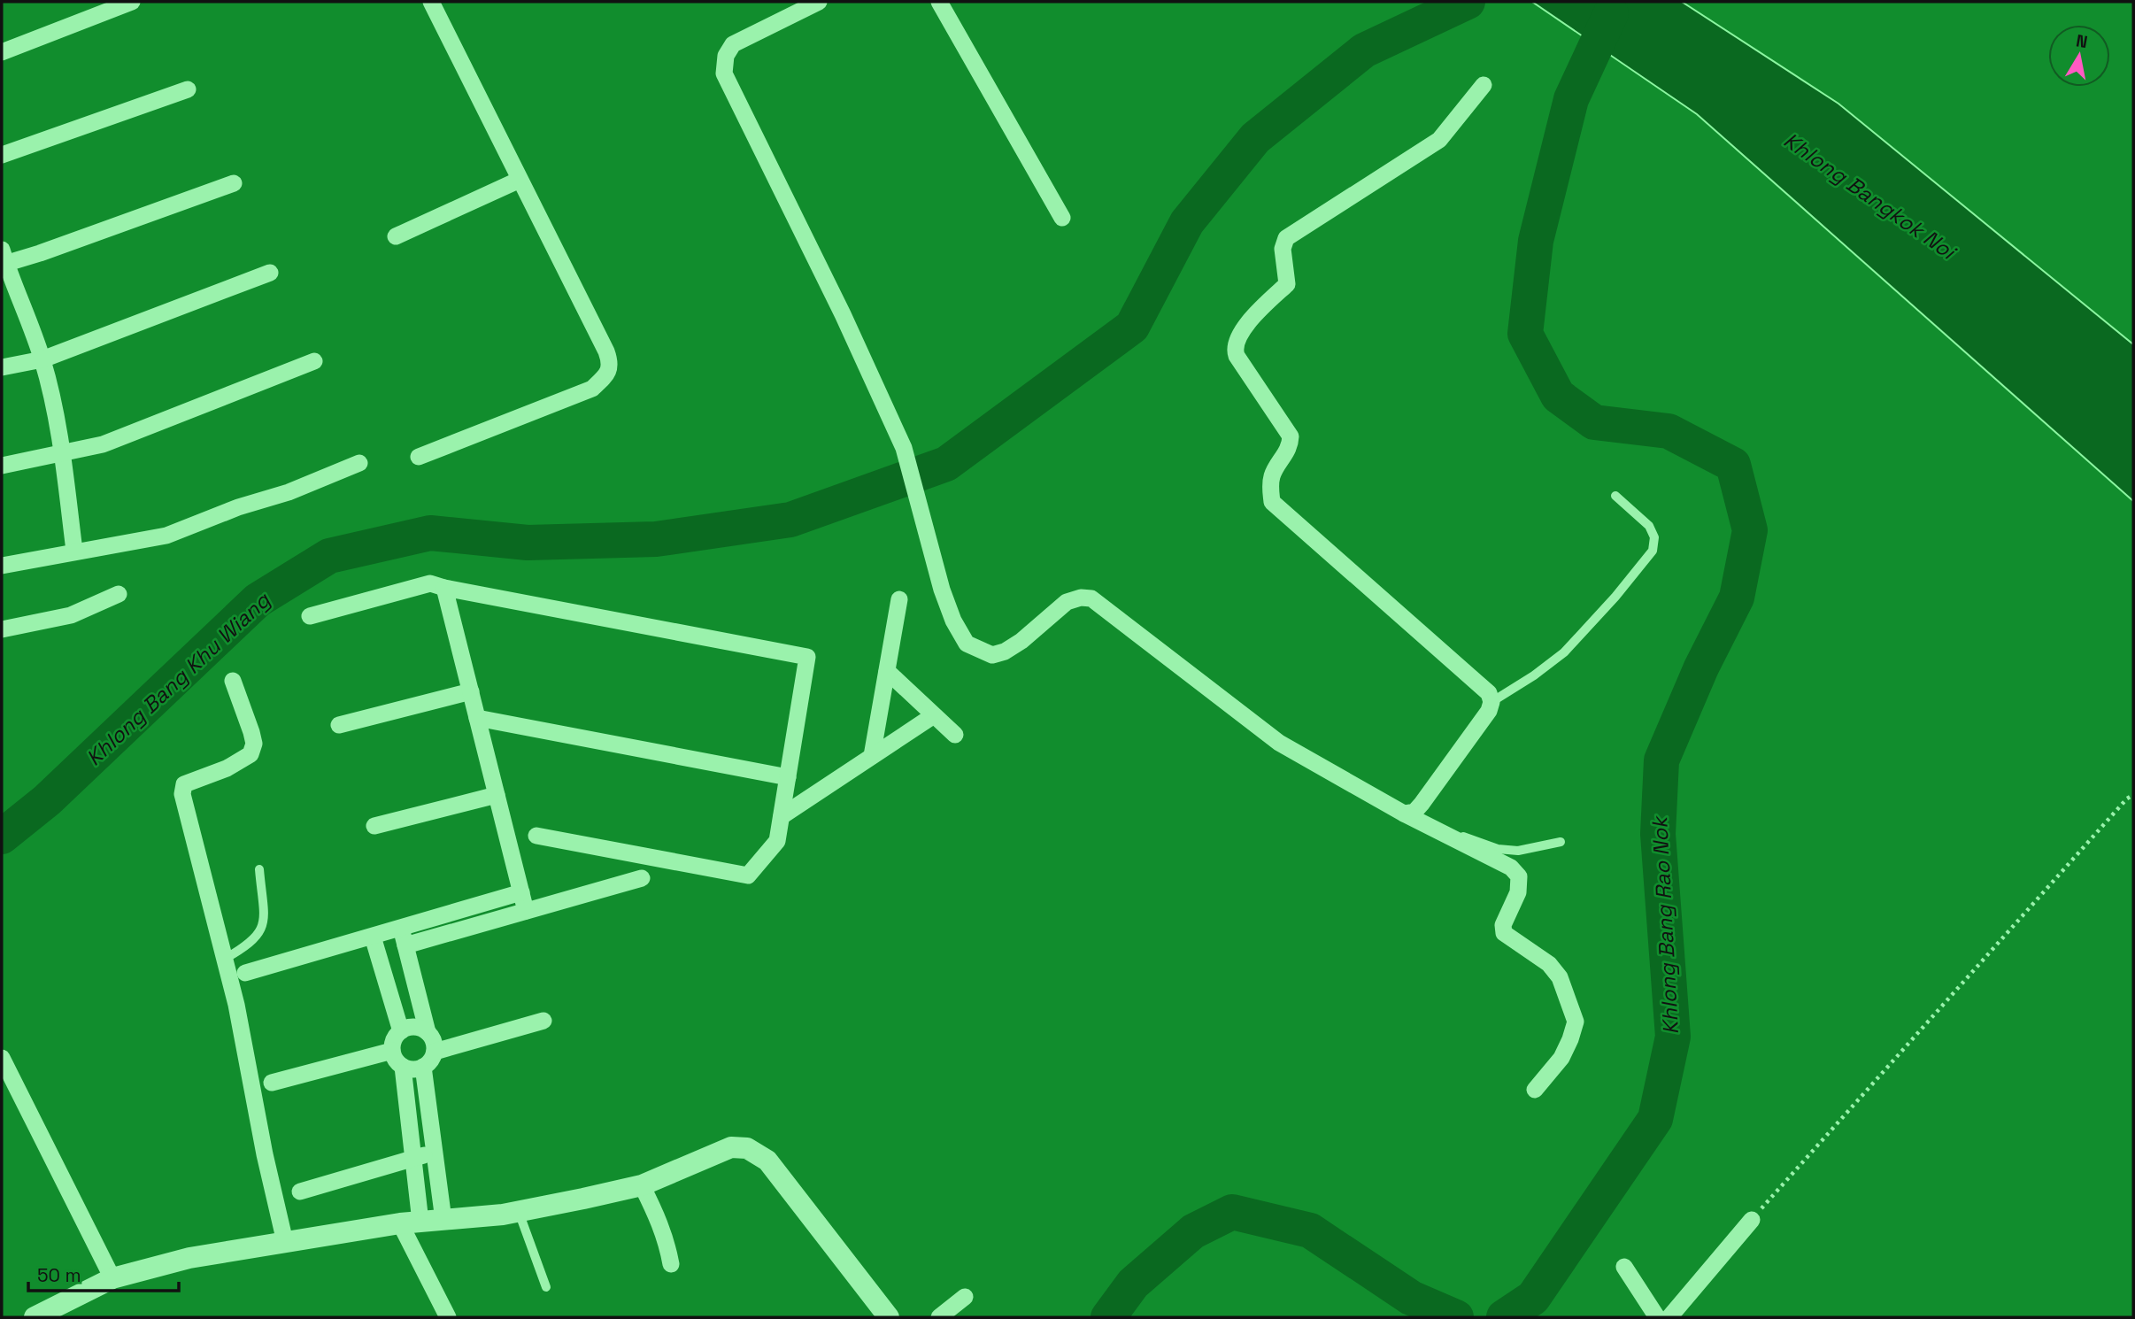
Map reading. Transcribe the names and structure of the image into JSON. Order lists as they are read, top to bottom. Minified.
{"water":["Khlong Bangkok Noi","Khlong Bang Khu Wiang","Khlong Bang Rao Nok"],"scale_bar":"50 m","north":"top"}
